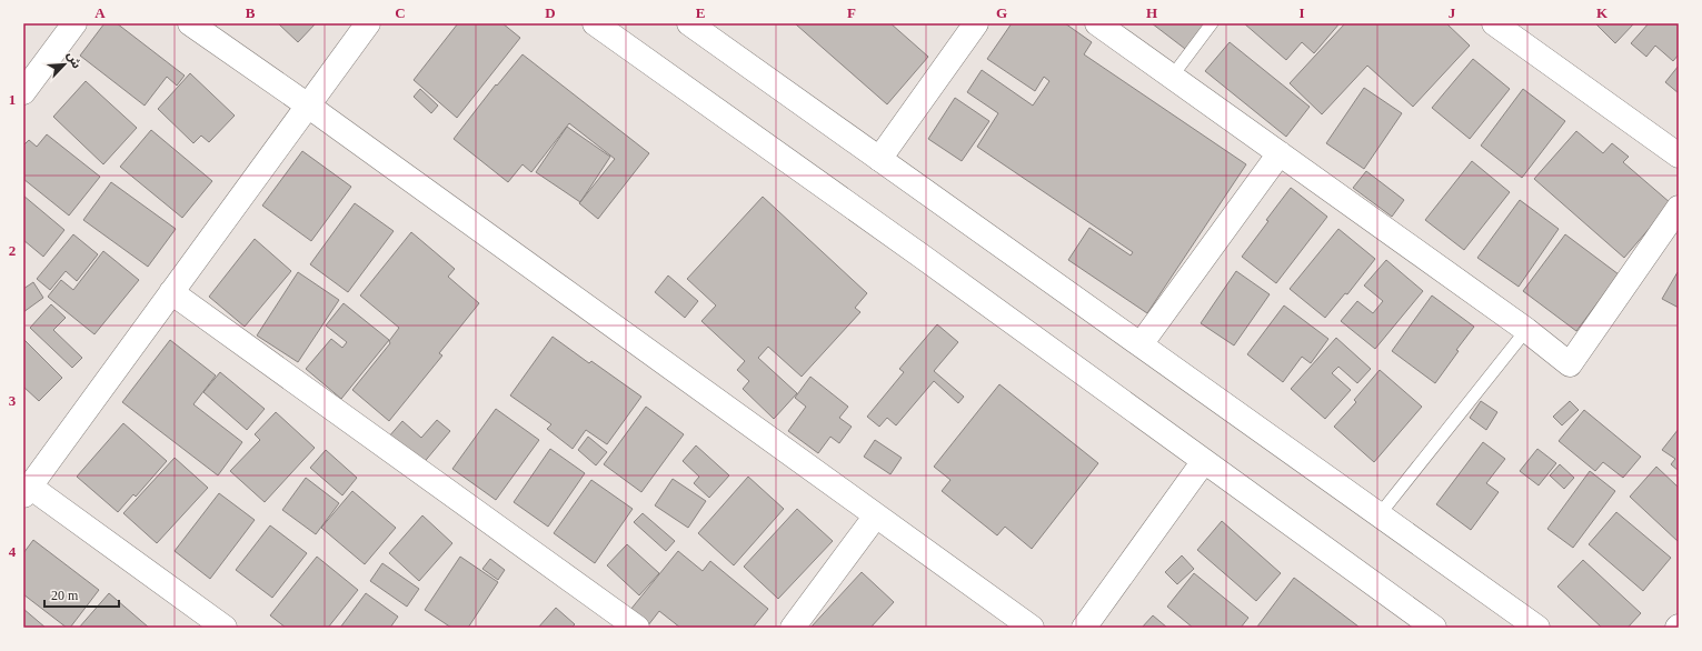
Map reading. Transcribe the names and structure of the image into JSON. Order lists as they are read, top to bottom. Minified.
{"scale_bar":"20 m","north":"top right","grid":{"columns":["A","B","C","D","E","F","G","H","I","J","K"],"rows":["1","2","3","4"]}}
